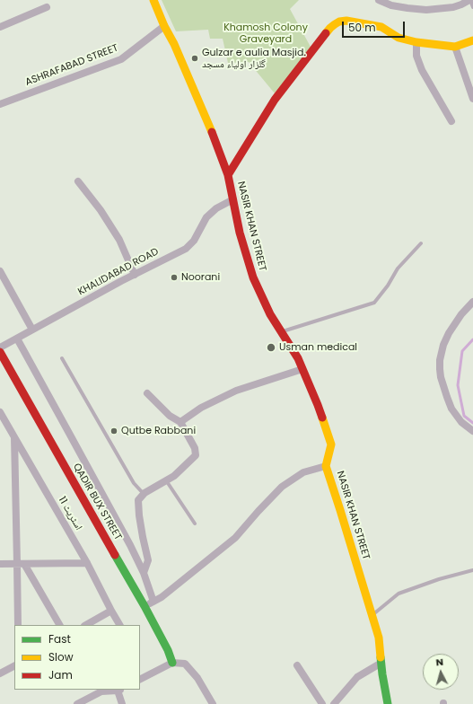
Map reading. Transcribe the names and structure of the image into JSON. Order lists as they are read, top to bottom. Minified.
{"streets":{"street":["ASHRAFABAD STREET","NASIR KHAN STREET","KHALIDABAD ROAD","QADIR BUX STREET","اسٹریٹ 11"]},"crossings":[["ASHRAFABAD STREET","NASIR KHAN STREET"],["NASIR KHAN STREET","KHALIDABAD ROAD"]],"parks":["Khamosh Colony Graveyard"],"places":["Gulzar e aulia Masjid. گلزار اولیاء مسجد","Noorani","Usman medical","Qutbe Rabbani"],"legend":["Fast","Slow","Jam"],"scale_bar":"50 m","north":"top"}
